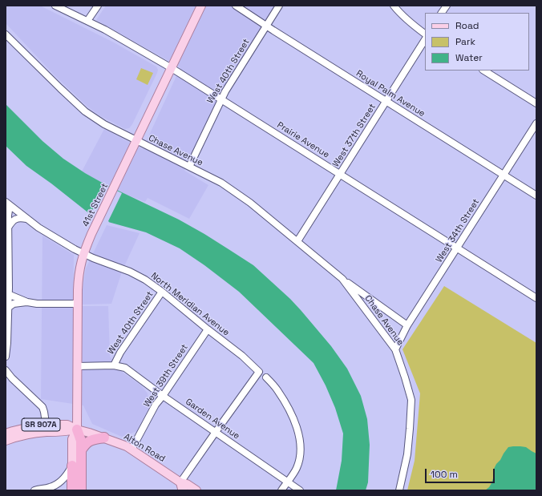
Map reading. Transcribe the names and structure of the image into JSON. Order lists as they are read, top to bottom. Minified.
{"streets":{"main road":["41st Street","SR 907A","Alton Road"],"street":["West 40th Street","Royal Palm Avenue","West 37th Street","Prairie Avenue","Chase Avenue","West 34th Street","North Meridian Avenue","West 39th Street","Garden Avenue"]},"crossings":[["West 40th Street","Royal Palm Avenue"],["West 40th Street","Prairie Avenue"],["West 40th Street","Chase Avenue"],["West 40th Street","41st Street"],["West 40th Street","North Meridian Avenue"],["West 40th Street","Garden Avenue"],["Royal Palm Avenue","West 37th Street"],["Royal Palm Avenue","West 34th Street"],["West 37th Street","Prairie Avenue"],["West 37th Street","Chase Avenue"],["Prairie Avenue","41st Street"],["Prairie Avenue","West 34th Street"],["Chase Avenue","41st Street"],["Chase Avenue","West 34th Street"],["41st Street","North Meridian Avenue"],["41st Street","Alton Road"],["North Meridian Avenue","West 39th Street"],["North Meridian Avenue","Garden Avenue"],["West 39th Street","Garden Avenue"],["West 39th Street","Alton Road"]],"legend":["Road","Park","Water"],"scale_bar":"100 m"}
